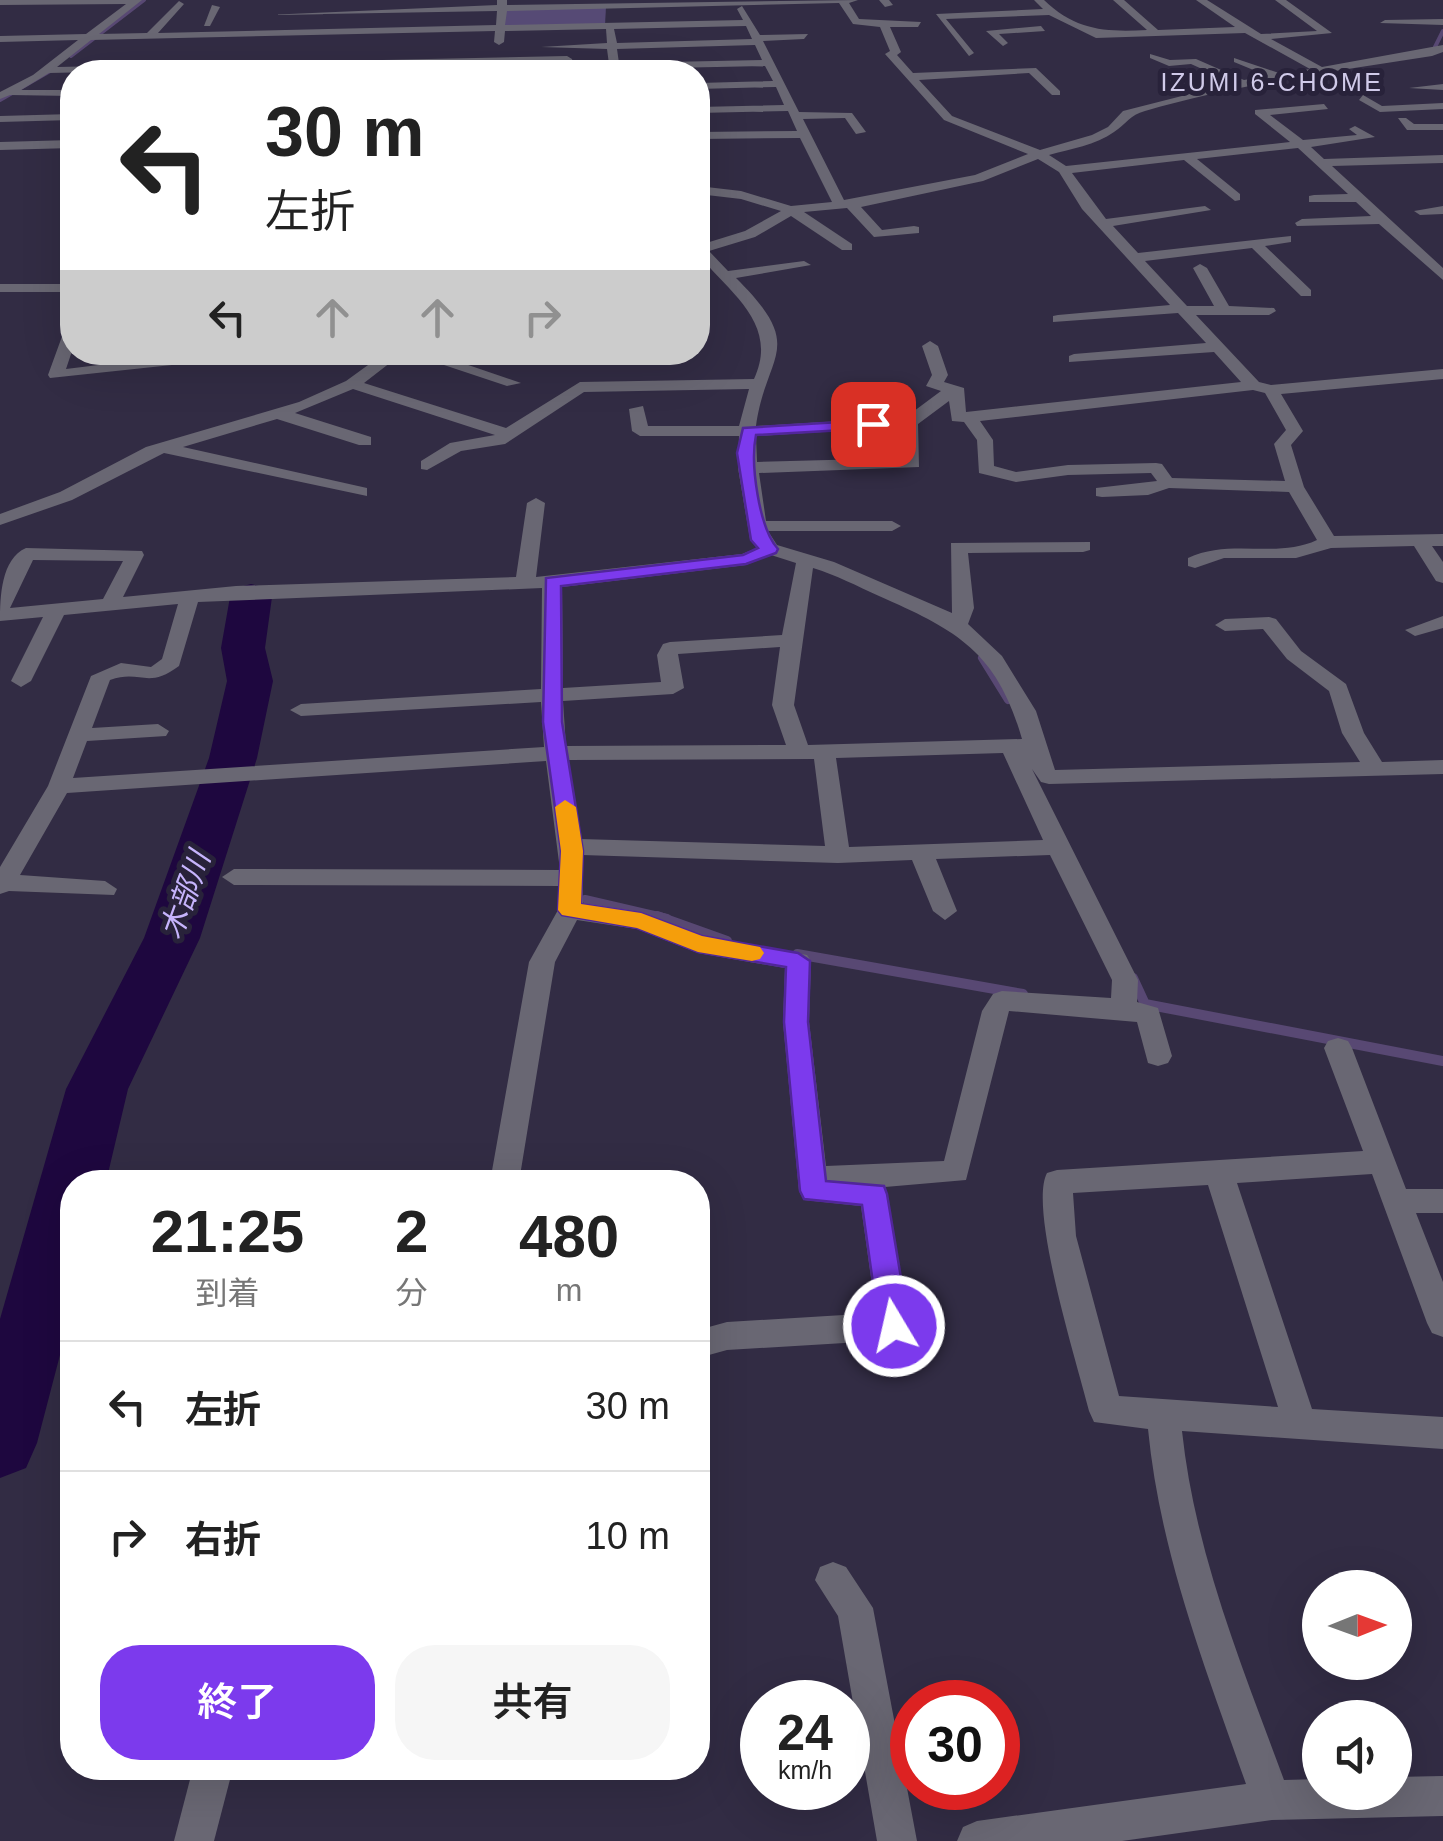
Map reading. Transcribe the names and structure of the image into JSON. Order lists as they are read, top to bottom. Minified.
{"districts":["IZUMI 6-CHOME"],"water":["木部川"],"north":"right","page":{"turn":["30 m","左折"],"eta":["21:25","到着","2","分","480","m"],"list":[{"name":"左折","value":"30 m"},{"name":"右折","value":"10 m"}],"buttons":["終了","共有"],"speed":"24 km/h","limit":"30"}}
